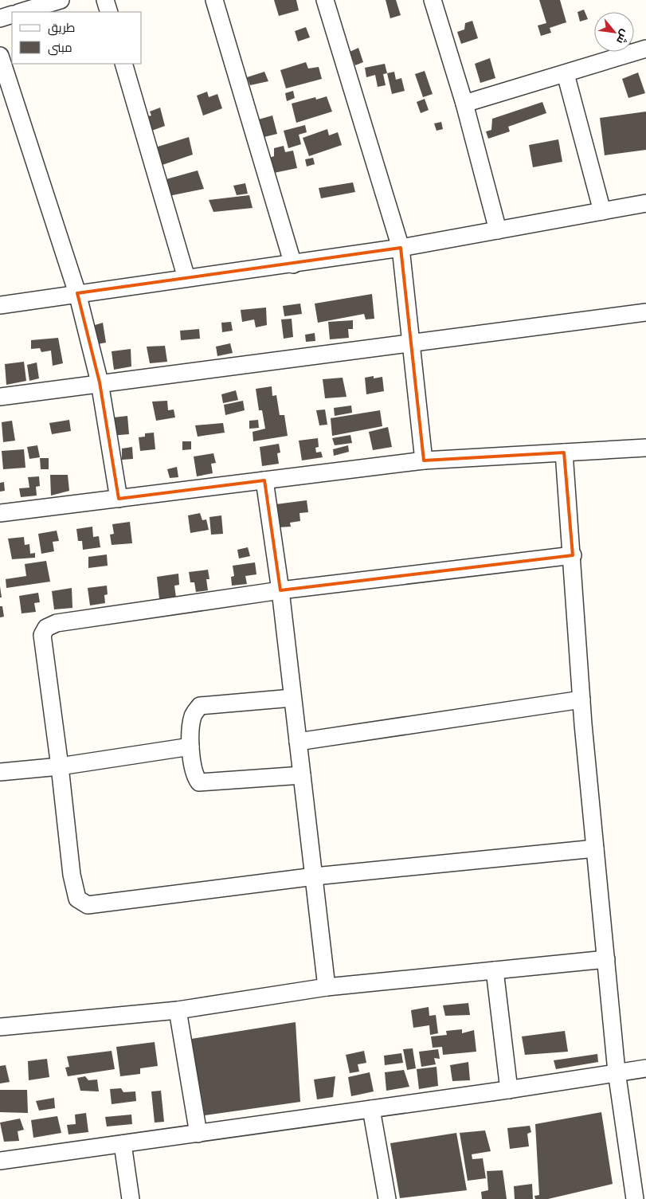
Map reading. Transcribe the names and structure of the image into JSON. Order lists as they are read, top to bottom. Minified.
{"legend":["طريق","مبنى"],"north":"bottom right"}
